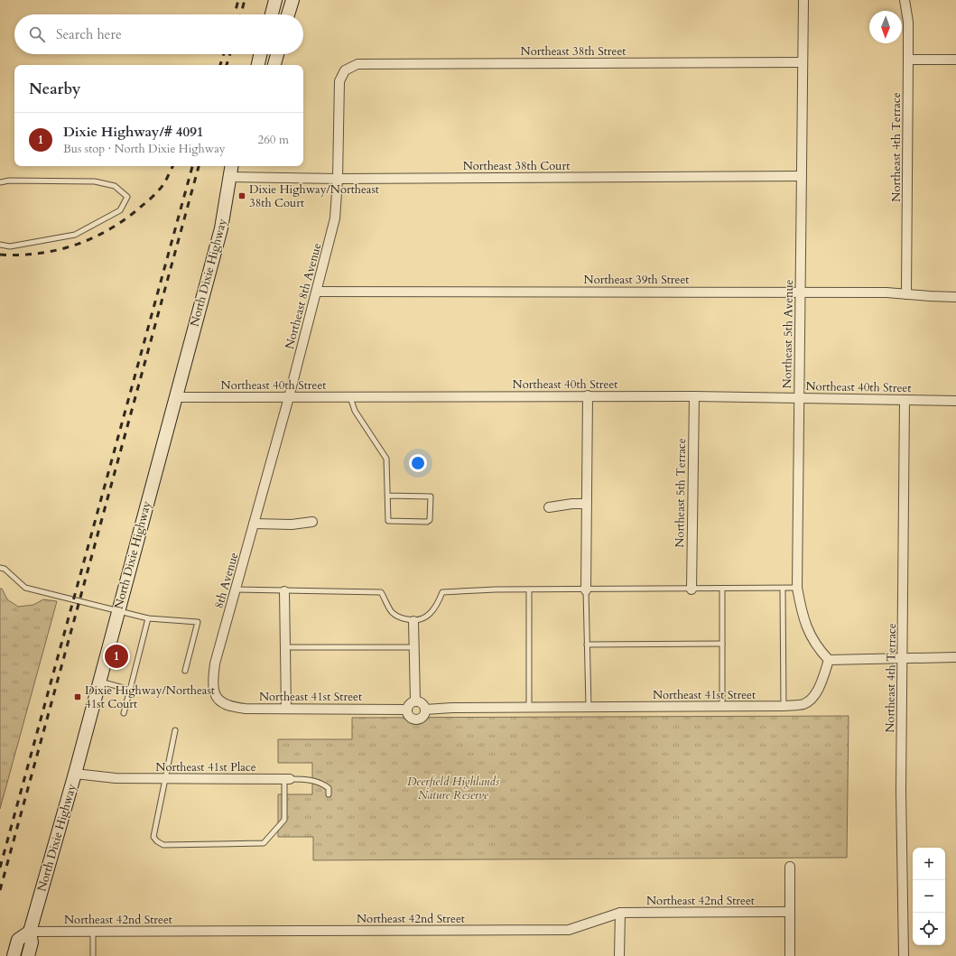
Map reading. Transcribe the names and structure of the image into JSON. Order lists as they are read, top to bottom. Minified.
{"streets":{"main road":["North Dixie Highway"],"street":["Northeast 38th Street","Northeast 4th Terrace","Northeast 38th Court","Northeast 39th Street","Northeast 8th Avenue","Northeast 5th Avenue","Northeast 40th Street","Northeast 5th Terrace","8th Avenue","Northeast 41st Street","Northeast 41st Place","Northeast 42nd Street"]},"crossings":[["Northeast 38th Street","Northeast 8th Avenue"],["Northeast 38th Street","Northeast 5th Avenue"],["Northeast 4th Terrace","Northeast 39th Street"],["Northeast 4th Terrace","Northeast 40th Street"],["Northeast 38th Court","North Dixie Highway"],["Northeast 38th Court","Northeast 8th Avenue"],["Northeast 38th Court","Northeast 5th Avenue"],["North Dixie Highway","Northeast 40th Street"],["North Dixie Highway","Northeast 41st Place"],["North Dixie Highway","Northeast 42nd Street"],["Northeast 39th Street","Northeast 8th Avenue"],["Northeast 39th Street","Northeast 5th Avenue"],["Northeast 8th Avenue","Northeast 40th Street"],["Northeast 8th Avenue","8th Avenue"],["Northeast 5th Avenue","Northeast 40th Street"],["Northeast 5th Avenue","Northeast 41st Street"],["Northeast 40th Street","Northeast 5th Terrace"],["8th Avenue","Northeast 41st Street"]],"parks":["Deerfield Highlands Nature Reserve"],"places":{"transit":["Dixie Highway/Northeast 38th Court","Dixie Highway/Northeast 41st Court"]},"north":"bottom","page":{"search":"Search here","heading":"Nearby","list":[{"mark":"1","name":"Dixie Highway/# 4091","note":"Bus stop · North Dixie Highway","value":"260 m"}],"pins":"1","map_buttons":["+","−"]}}
